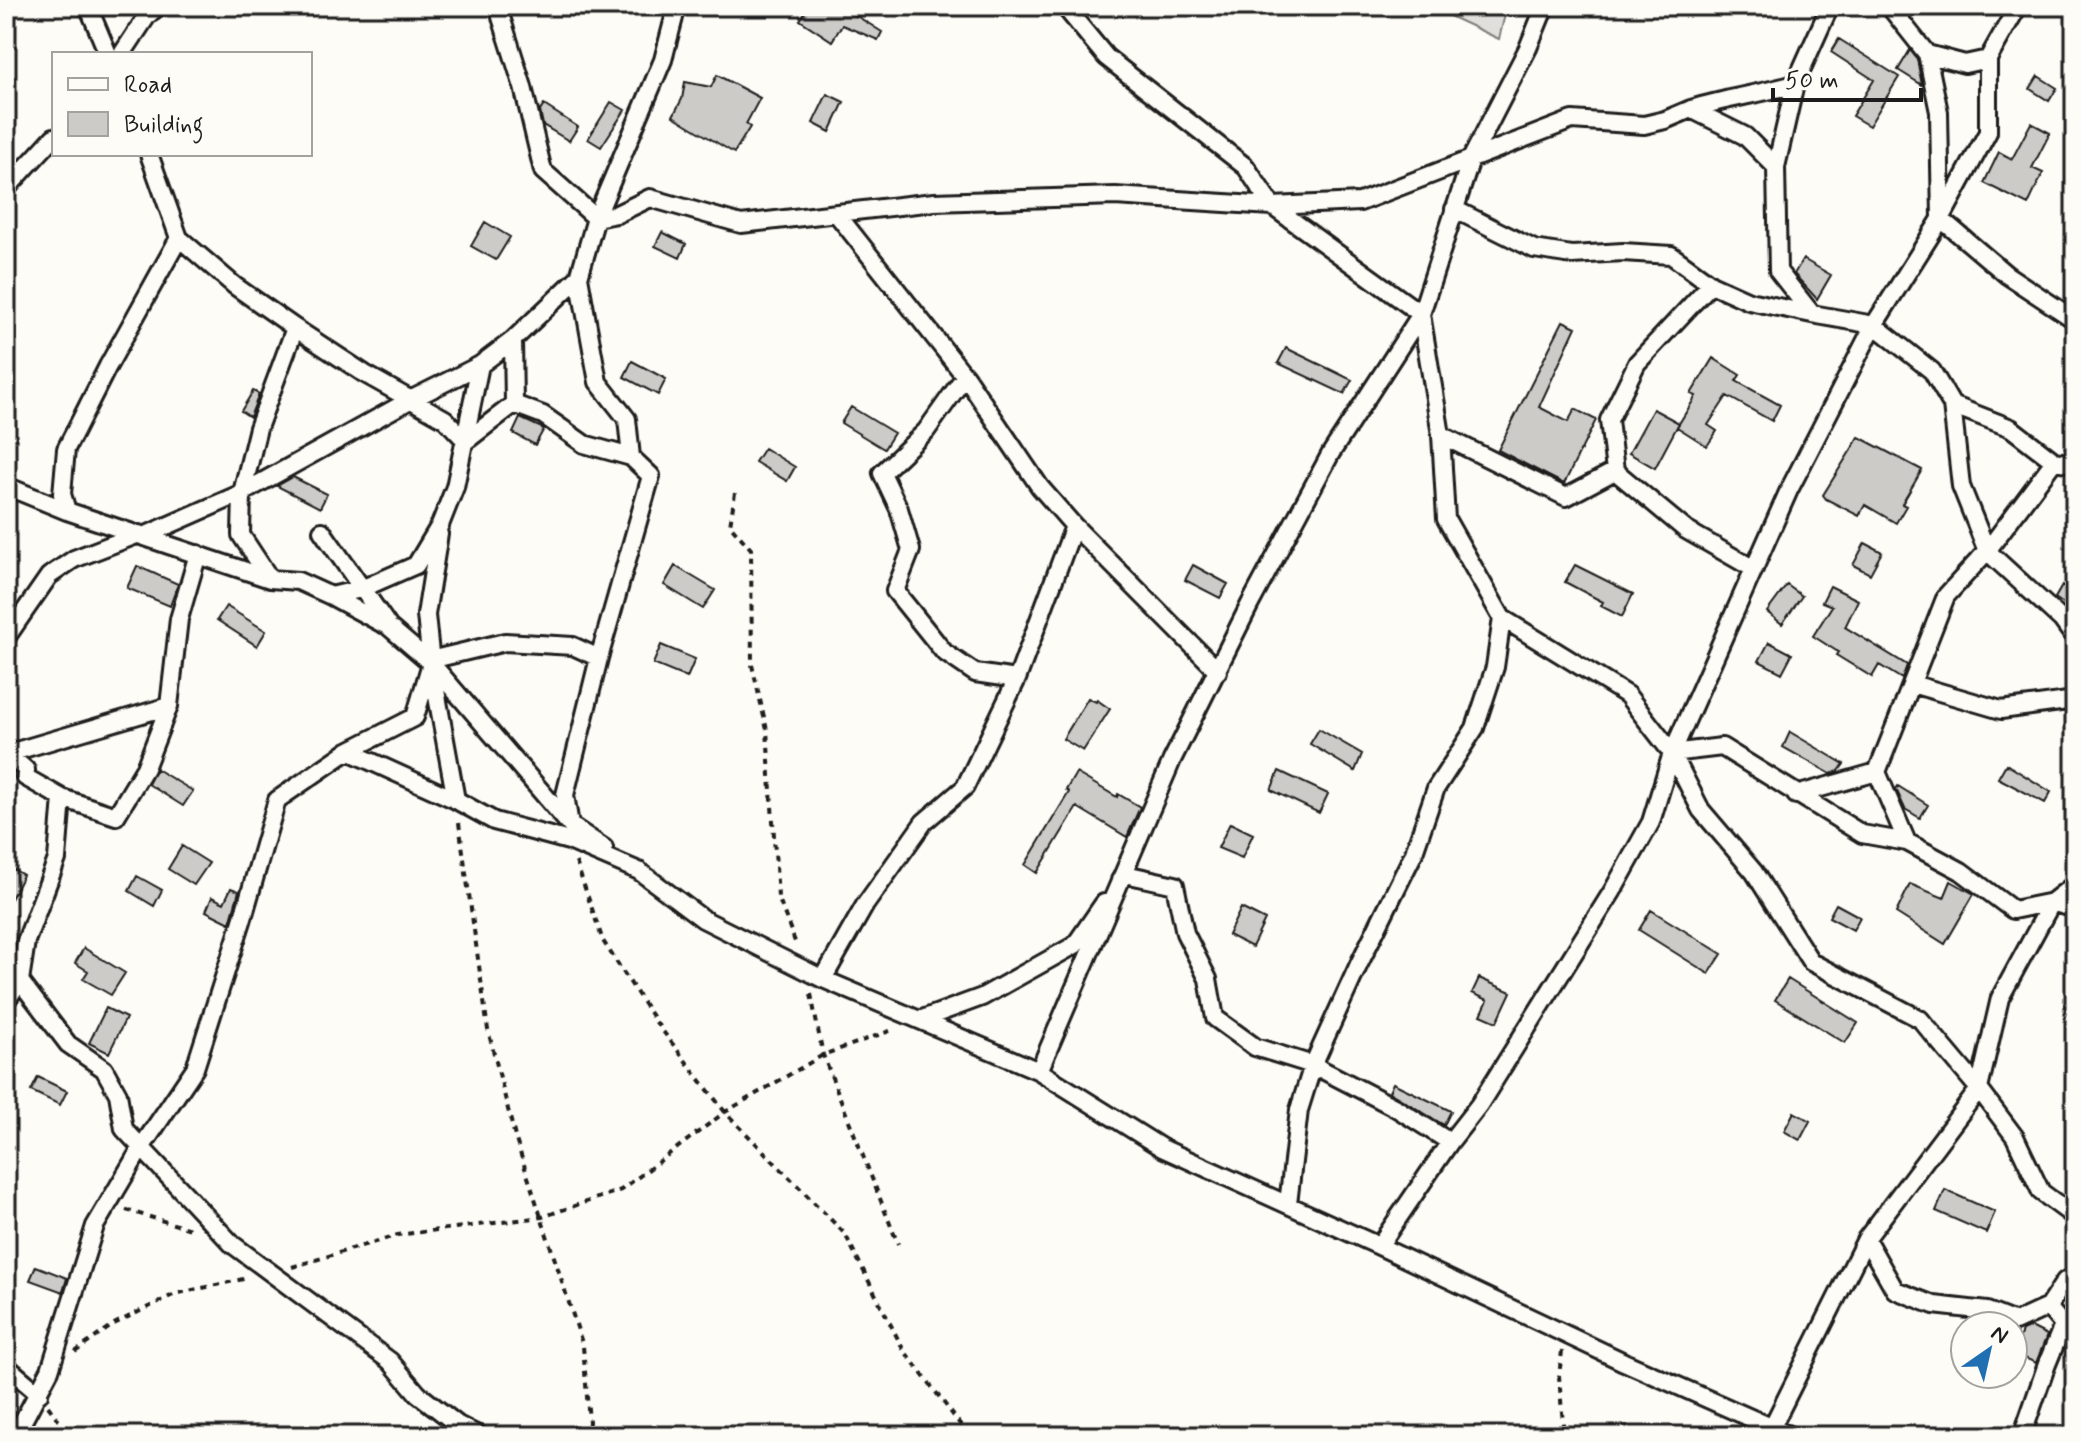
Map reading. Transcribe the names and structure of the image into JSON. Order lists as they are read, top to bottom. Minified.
{"legend":["Road","Building"],"scale_bar":"50 m","north":"top right"}
